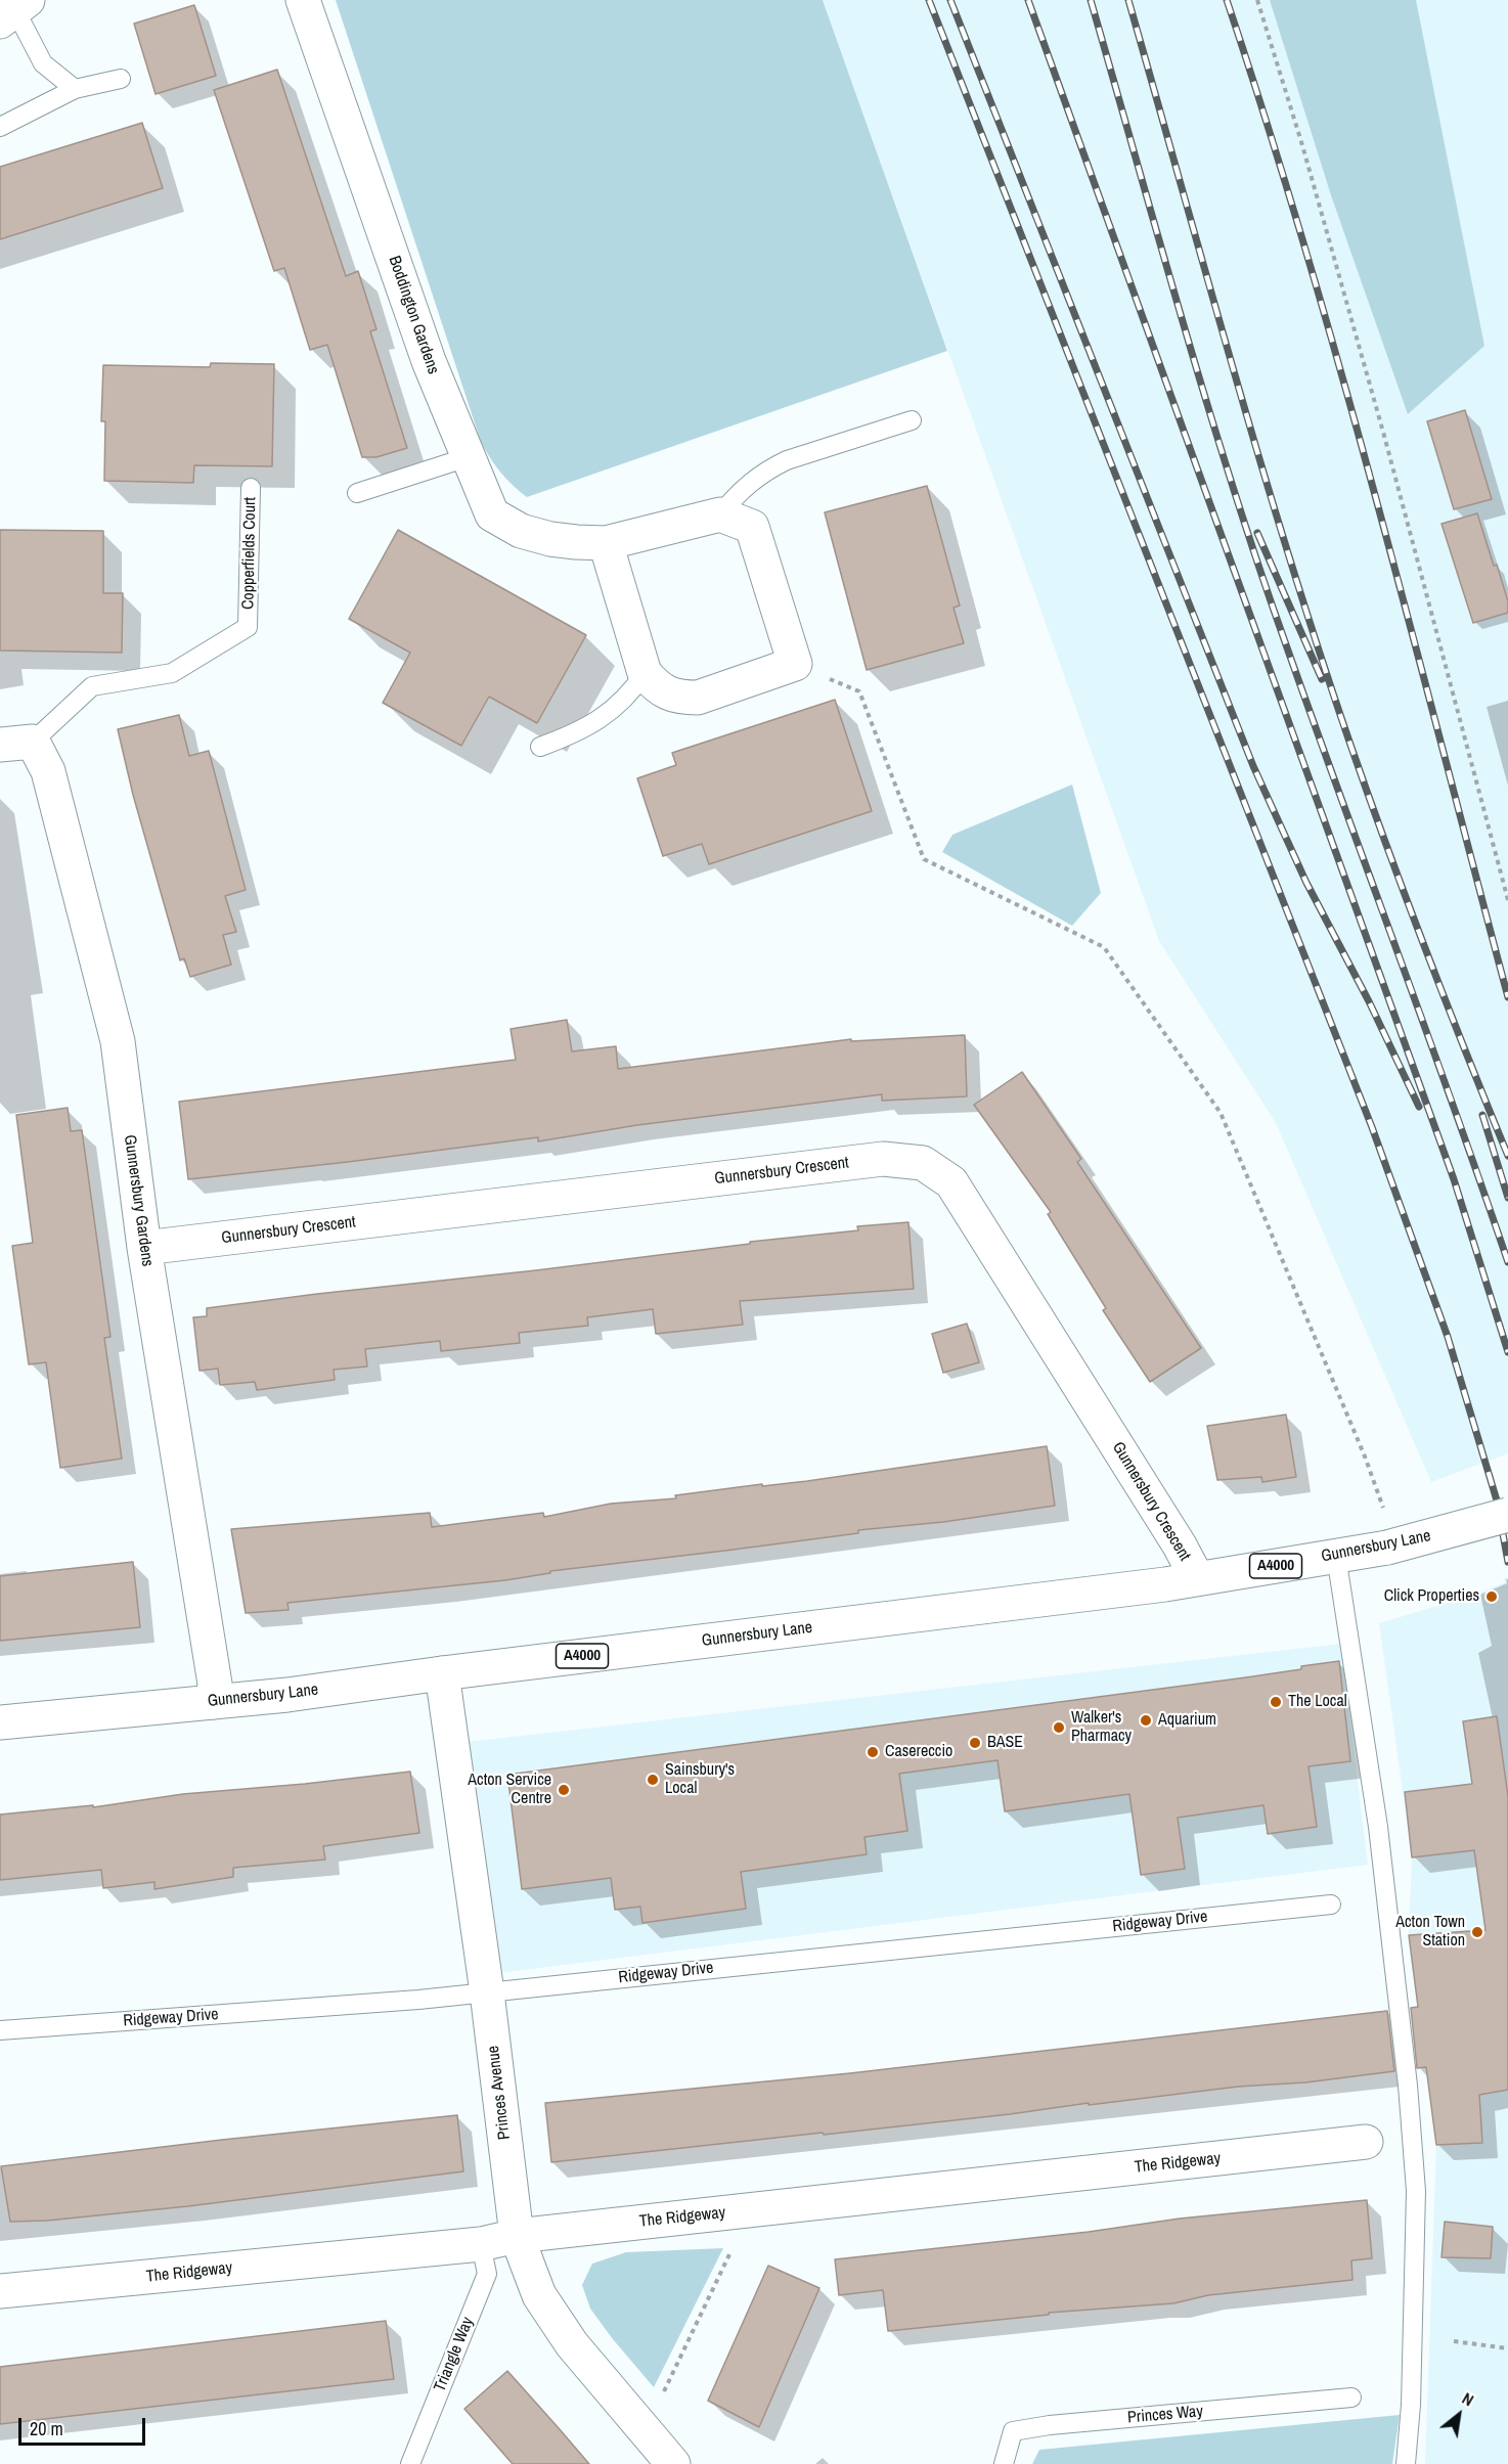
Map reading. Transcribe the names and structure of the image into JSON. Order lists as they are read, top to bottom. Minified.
{"streets":{"street":["Boddington Gardens","Gunnersbury Crescent","Gunnersbury Gardens","Gunnersbury Lane","A4000","Princes Avenue","The Ridgeway"],"lane":["Copperfields Court","Ridgeway Drive","Triangle Way","Princes Way"]},"crossings":[["Copperfields Court","Gunnersbury Gardens"],["Gunnersbury Crescent","Gunnersbury Gardens"],["Gunnersbury Crescent","Gunnersbury Lane"],["Gunnersbury Gardens","Gunnersbury Lane"],["Gunnersbury Lane","Princes Avenue"],["Ridgeway Drive","Princes Avenue"],["Princes Avenue","The Ridgeway"],["The Ridgeway","Triangle Way"]],"places":["Click Properties","The Local","Aquarium","Walker's Pharmacy","BASE","Casereccio","Sainsbury's Local","Acton Service Centre","Acton Town Station"],"scale_bar":"20 m","north":"top right"}
